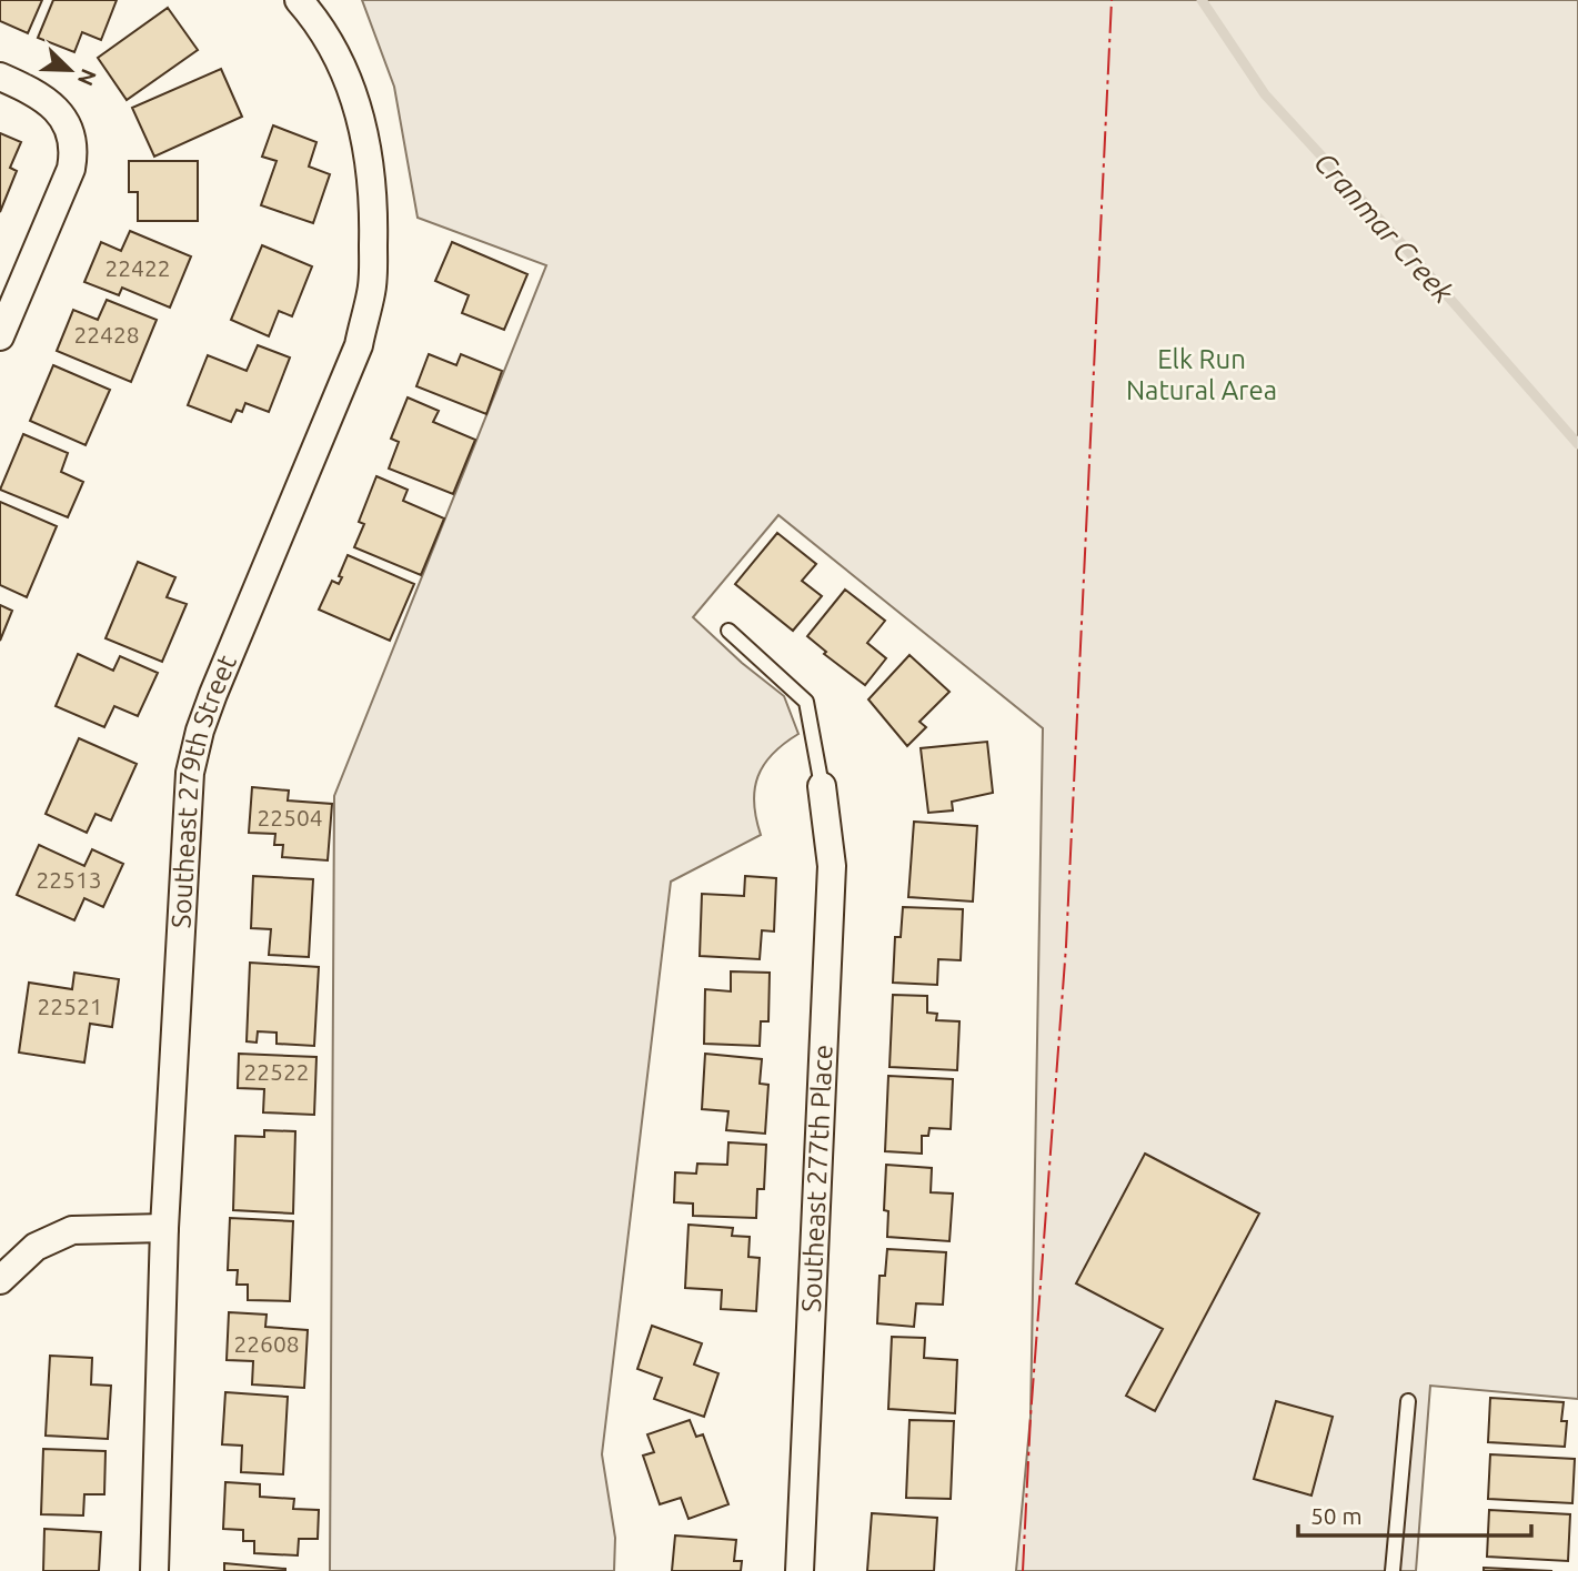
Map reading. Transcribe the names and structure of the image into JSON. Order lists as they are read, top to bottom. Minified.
{"streets":{"street":["Southeast 279th Street","Southeast 277th Place"]},"water":["Cranmar Creek"],"parks":["Elk Run Natural Area"],"house_numbers":["22422","22428","22504","22513","22521","22522","22608"],"scale_bar":"50 m","north":"bottom right"}
